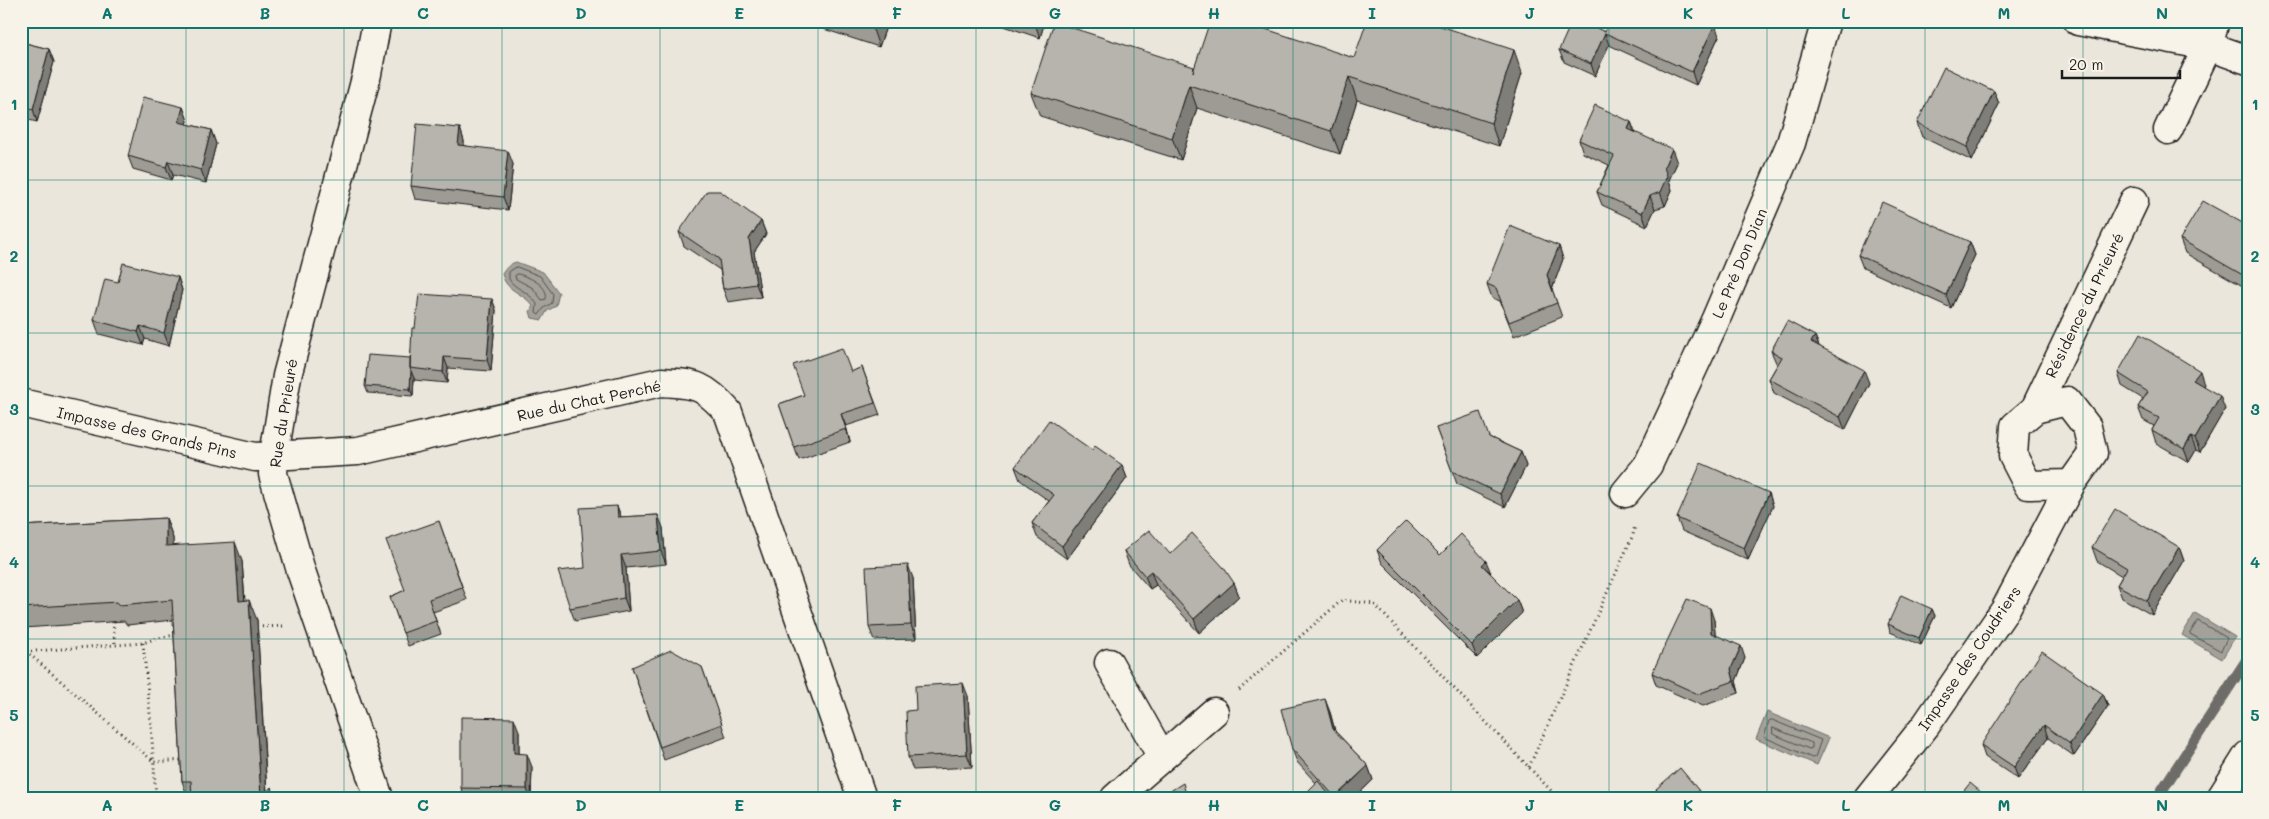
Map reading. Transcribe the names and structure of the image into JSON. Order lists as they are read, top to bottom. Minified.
{"streets":{"street":["Le Pré Don Dian","Résidence du Prieuré","Rue du Chat Perché","Rue du Prieuré","Impasse des Grands Pins","Impasse des Coudriers"]},"crossings":[["Résidence du Prieuré","Impasse des Coudriers"],["Rue du Chat Perché","Rue du Prieuré"],["Rue du Chat Perché","Impasse des Grands Pins"],["Rue du Prieuré","Impasse des Grands Pins"]],"scale_bar":"20 m","grid":{"columns":["A","B","C","D","E","F","G","H","I","J","K","L","M","N"],"rows":["1","2","3","4","5"]}}
